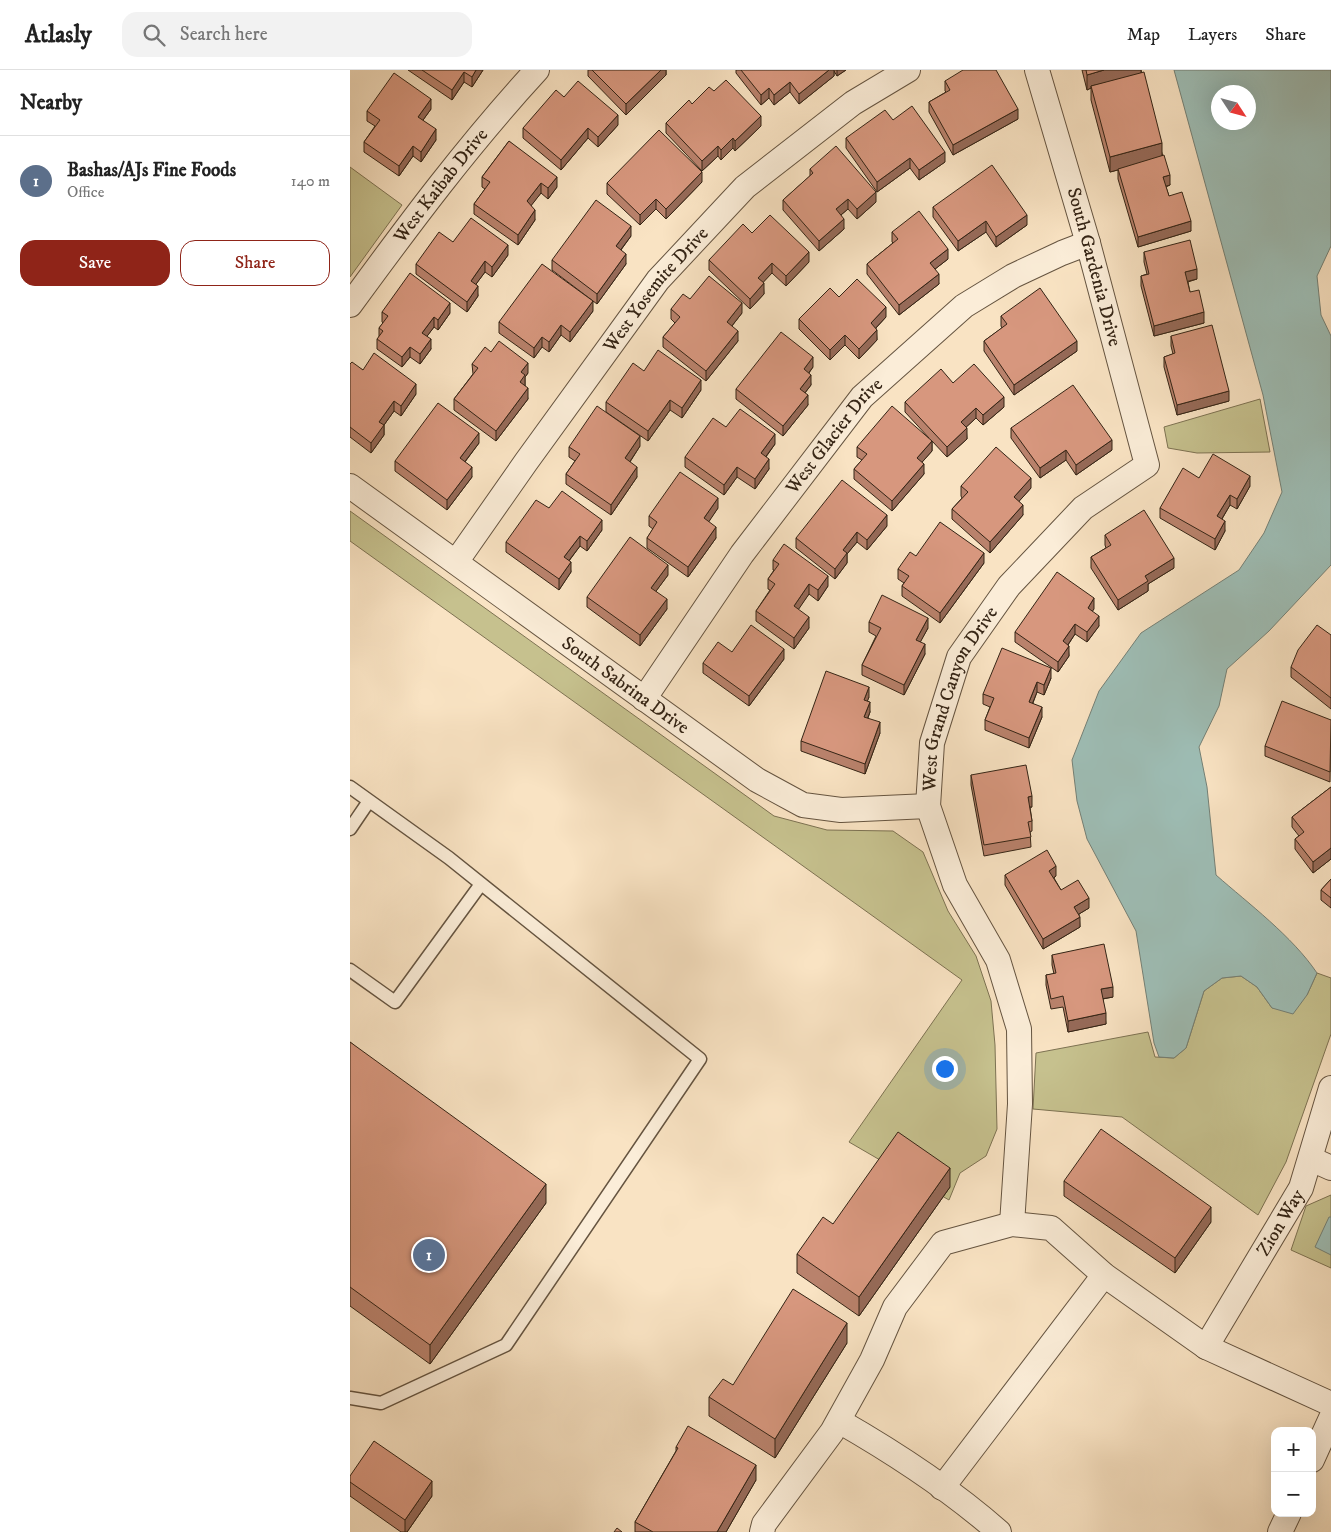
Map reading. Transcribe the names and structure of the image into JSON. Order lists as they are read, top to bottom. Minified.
{"streets":{"street":["West Kaibab Drive","South Gardenia Drive","West Yosemite Drive","West Glacier Drive","South Sabrina Drive","West Grand Canyon Drive","Zion Way"]},"crossings":[["South Gardenia Drive","West Glacier Drive"],["South Gardenia Drive","West Grand Canyon Drive"],["West Yosemite Drive","South Sabrina Drive"],["West Glacier Drive","South Sabrina Drive"],["South Sabrina Drive","West Grand Canyon Drive"]],"north":"bottom right","page":{"header":"Atlasly","search":"Search here","nav":["Map","Layers","Share"],"heading":"Nearby","list":[{"mark":"1","name":"Bashas/AJs Fine Foods","note":"Office","value":"140 m"}],"buttons":["Save","Share"],"pins":"1","map_buttons":["+","−"]}}
